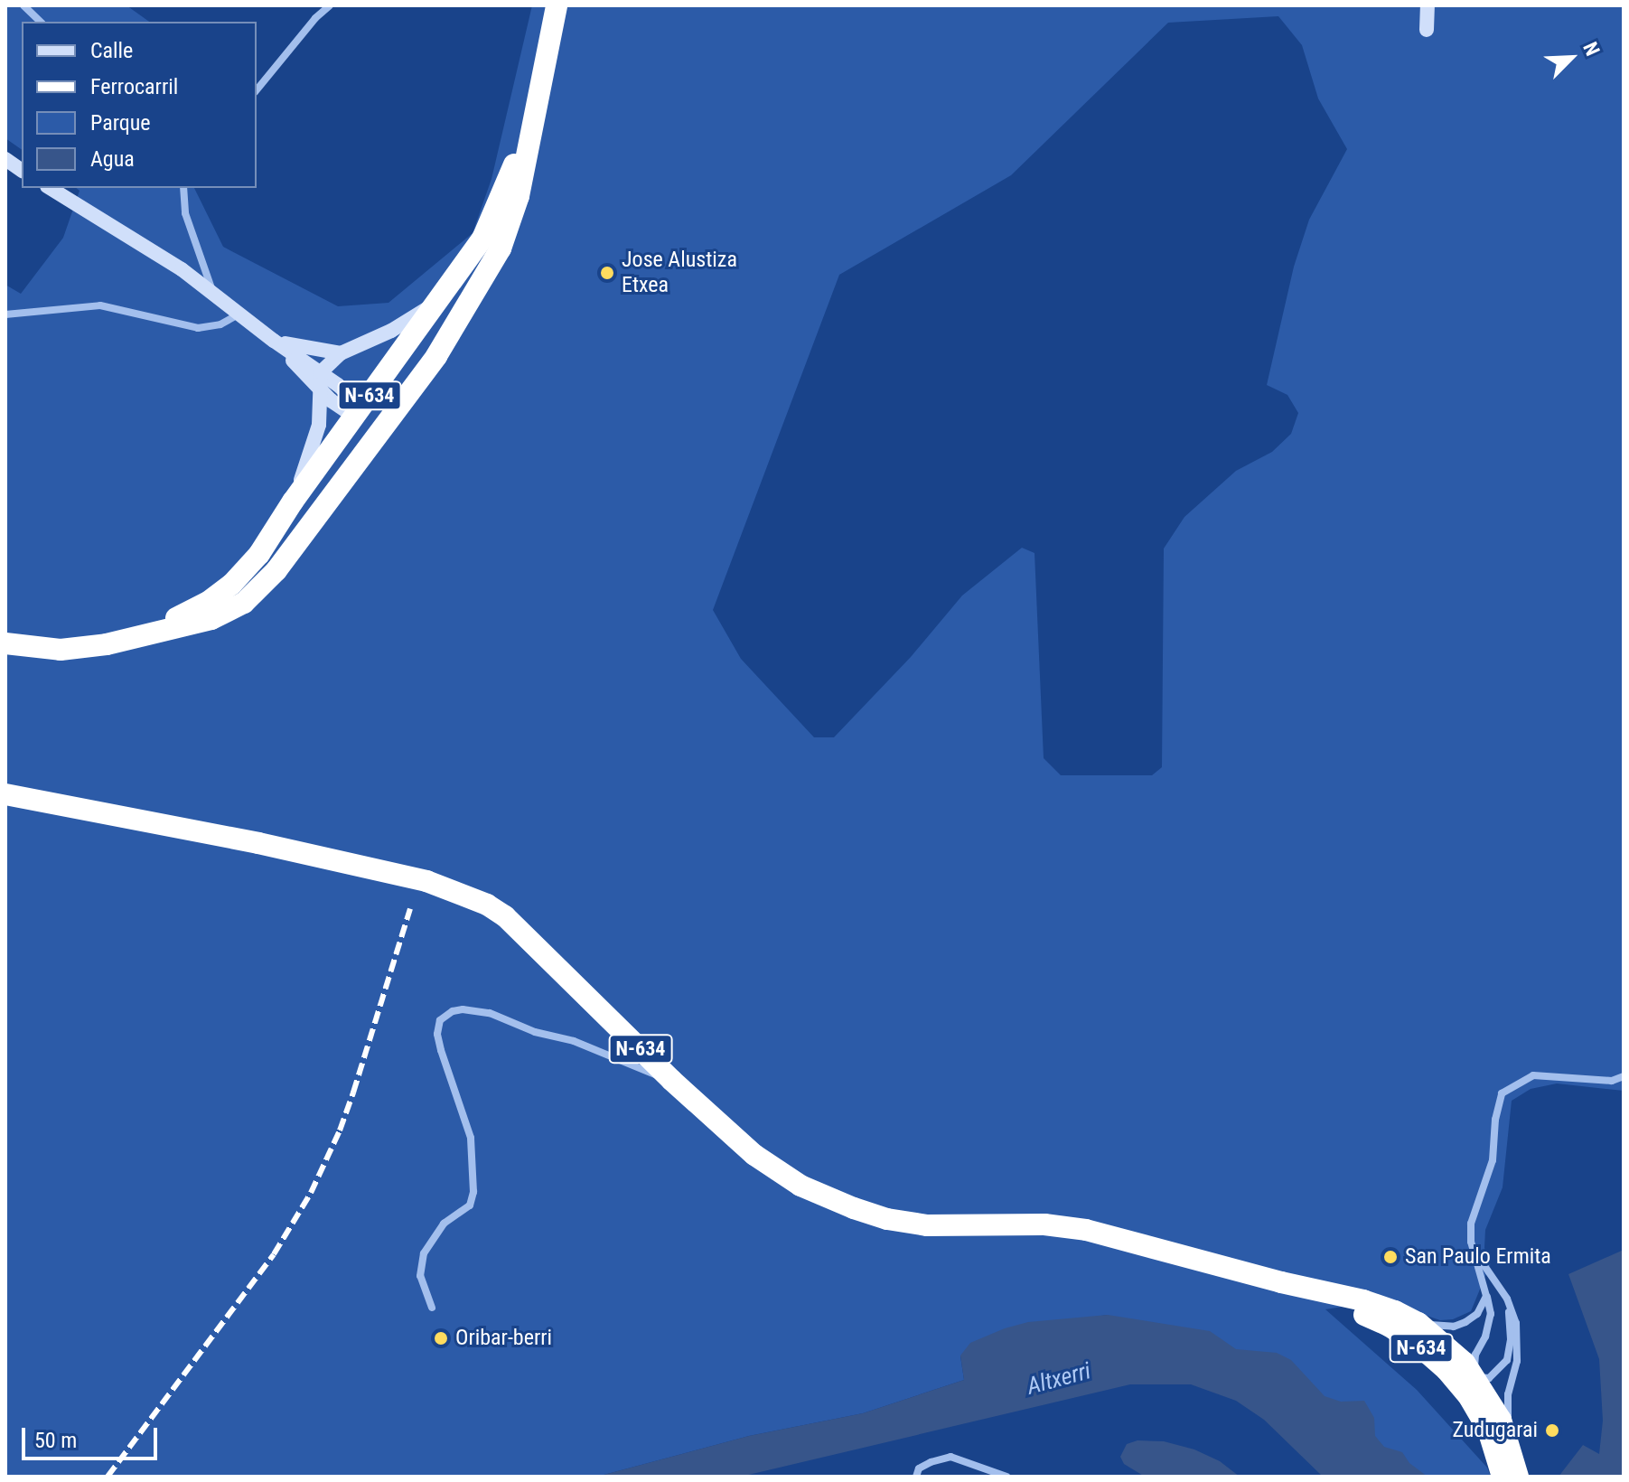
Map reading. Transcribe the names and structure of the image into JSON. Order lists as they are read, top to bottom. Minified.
{"streets":{"highway":["N-634"]},"water":["Altxerri"],"places":["Jose Alustiza Etxea","San Paulo Ermita","Oribar-berri","Zudugarai"],"legend":["Calle","Ferrocarril","Parque","Agua"],"scale_bar":"50 m","north":"top right"}
